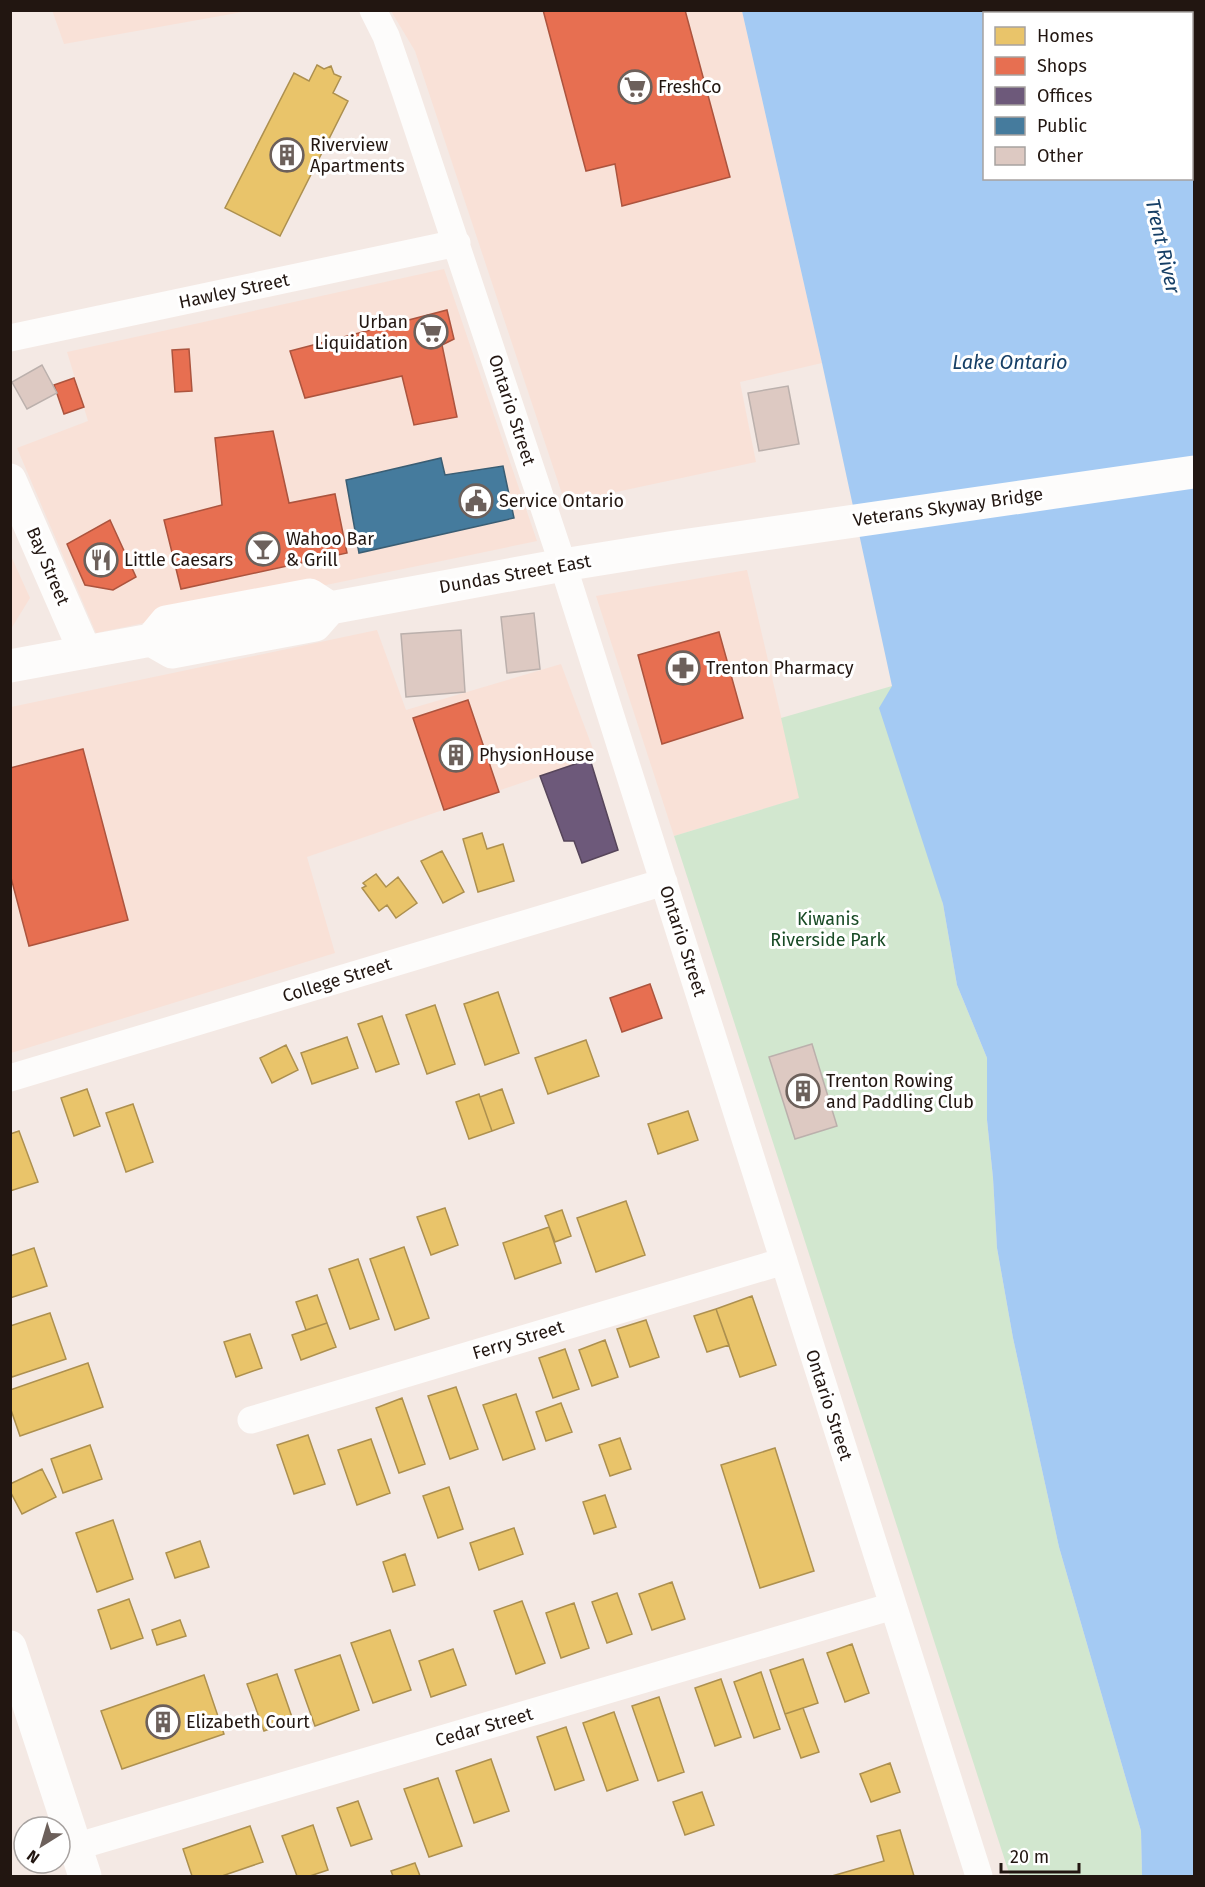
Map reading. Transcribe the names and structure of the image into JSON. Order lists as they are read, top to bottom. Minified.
{"streets":{"main road":["Veterans Skyway Bridge","Bay Street","Dundas Street East"],"street":["Hawley Street","Ontario Street","College Street","Ferry Street","Cedar Street"]},"crossings":[["Hawley Street","Ontario Street"],["Ontario Street","Dundas Street East"],["Ontario Street","College Street"],["Ontario Street","Ferry Street"],["Ontario Street","Cedar Street"],["Veterans Skyway Bridge","Dundas Street East"],["Bay Street","Dundas Street East"]],"water":["Trent River","Lake Ontario"],"parks":["Kiwanis Riverside Park"],"places":{"supermarket":["FreshCo","Urban Liquidation"],"building":["Riverview Apartments","PhysionHouse","Trenton Rowing and Paddling Club","Elizabeth Court"],"public building":["Service Ontario"],"bar":["Wahoo Bar & Grill"],"restaurant":["Little Caesars"],"pharmacy":["Trenton Pharmacy"]},"legend":["Homes","Shops","Offices","Public","Other"],"scale_bar":"20 m","north":"bottom left"}
